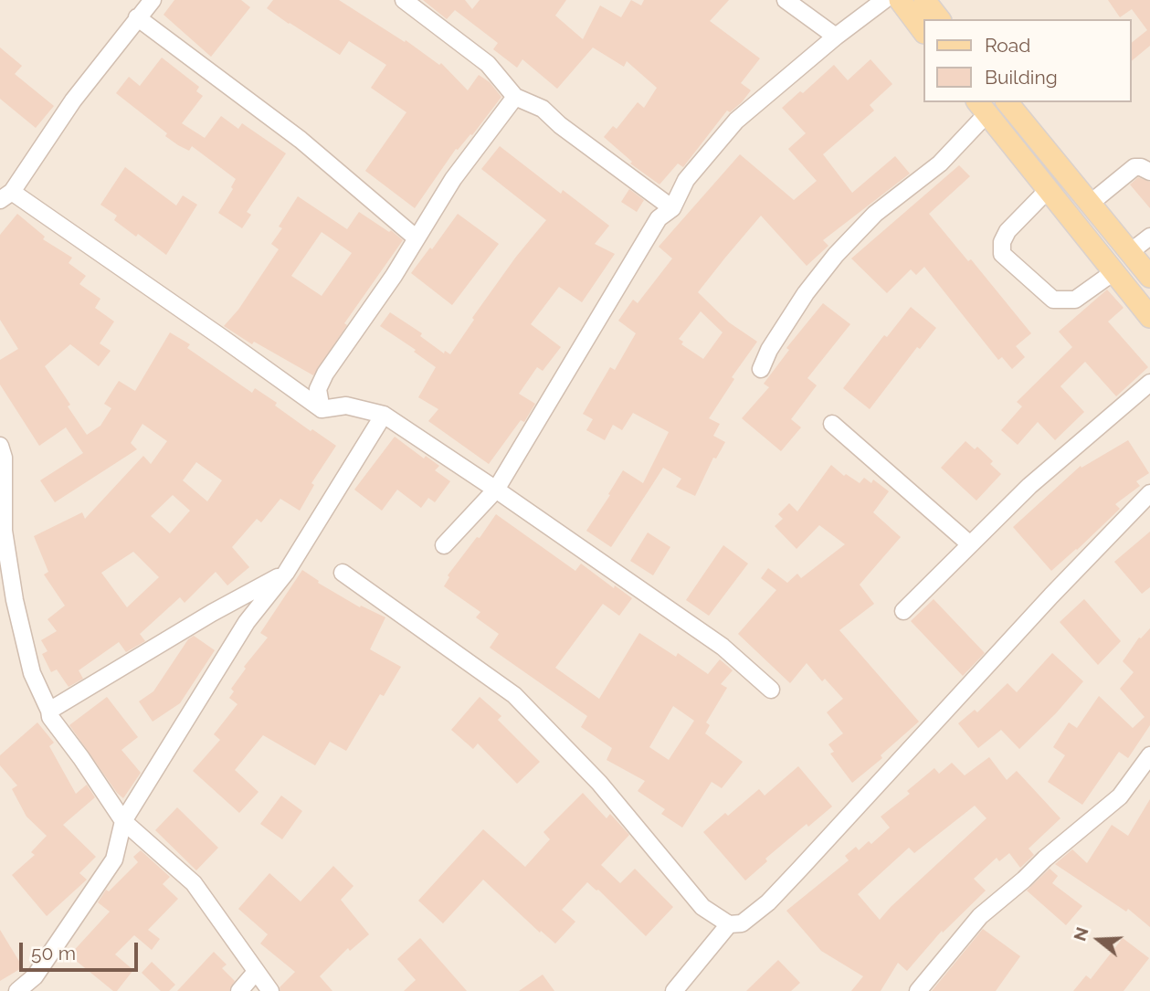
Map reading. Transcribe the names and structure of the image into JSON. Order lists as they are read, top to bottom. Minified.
{"legend":["Road","Building"],"scale_bar":"50 m","north":"left"}
